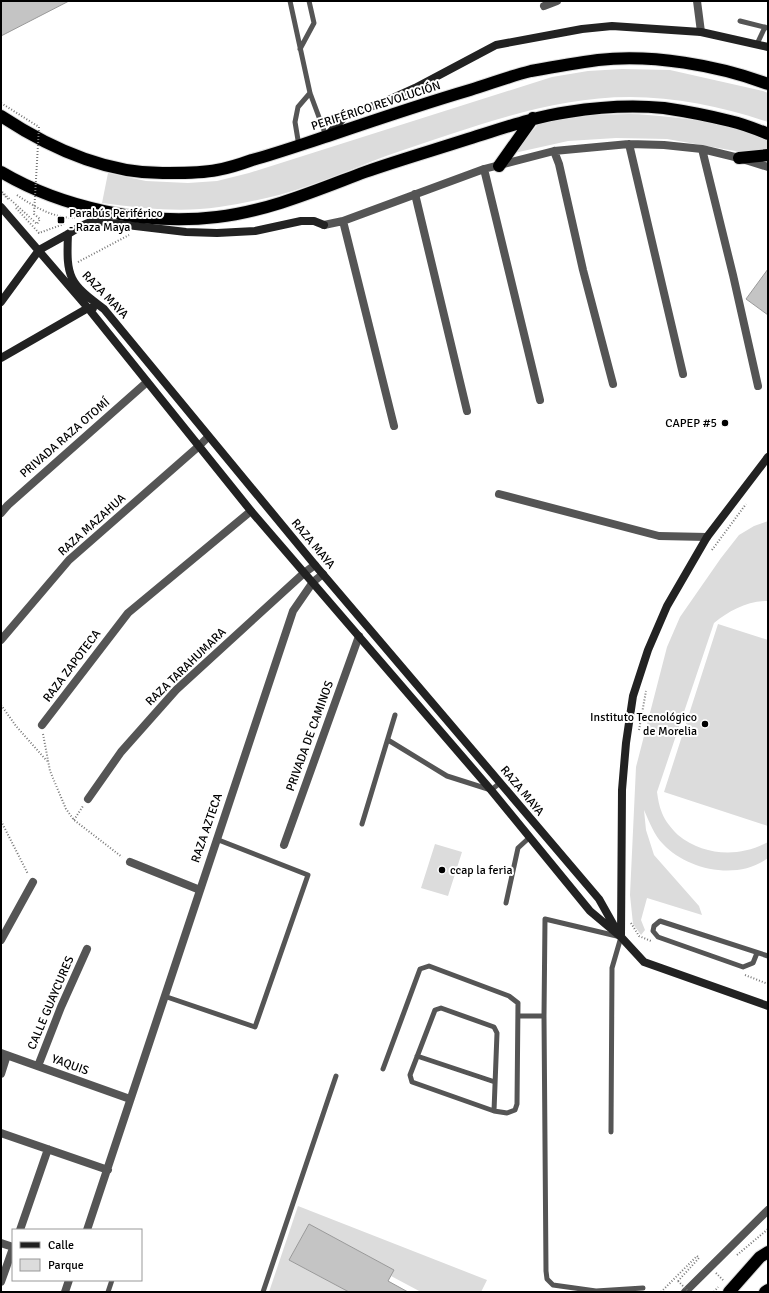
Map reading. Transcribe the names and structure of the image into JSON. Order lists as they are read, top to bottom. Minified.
{"streets":{"highway":["PERIFÉRICO REVOLUCIÓN"],"street":["RAZA MAYA","PRIVADA RAZA OTOMÍ","RAZA MAZAHUA","RAZA ZAPOTECA","RAZA TARAHUMARA","PRIVADA DE CAMINOS","RAZA AZTECA","CALLE GUAYCURES","YAQUIS"]},"crossings":[["RAZA MAYA","PRIVADA RAZA OTOMÍ"],["RAZA MAYA","RAZA MAZAHUA"],["RAZA MAYA","RAZA ZAPOTECA"],["RAZA MAYA","RAZA TARAHUMARA"],["RAZA MAYA","PRIVADA DE CAMINOS"],["RAZA MAYA","RAZA AZTECA"],["RAZA AZTECA","YAQUIS"],["CALLE GUAYCURES","YAQUIS"]],"places":{"transit":["Parabús Periférico - Raza Maya"],"other":["CAPEP #5","Instituto Tecnológico de Morelia","ccap la feria"]},"legend":["Calle","Parque"]}
